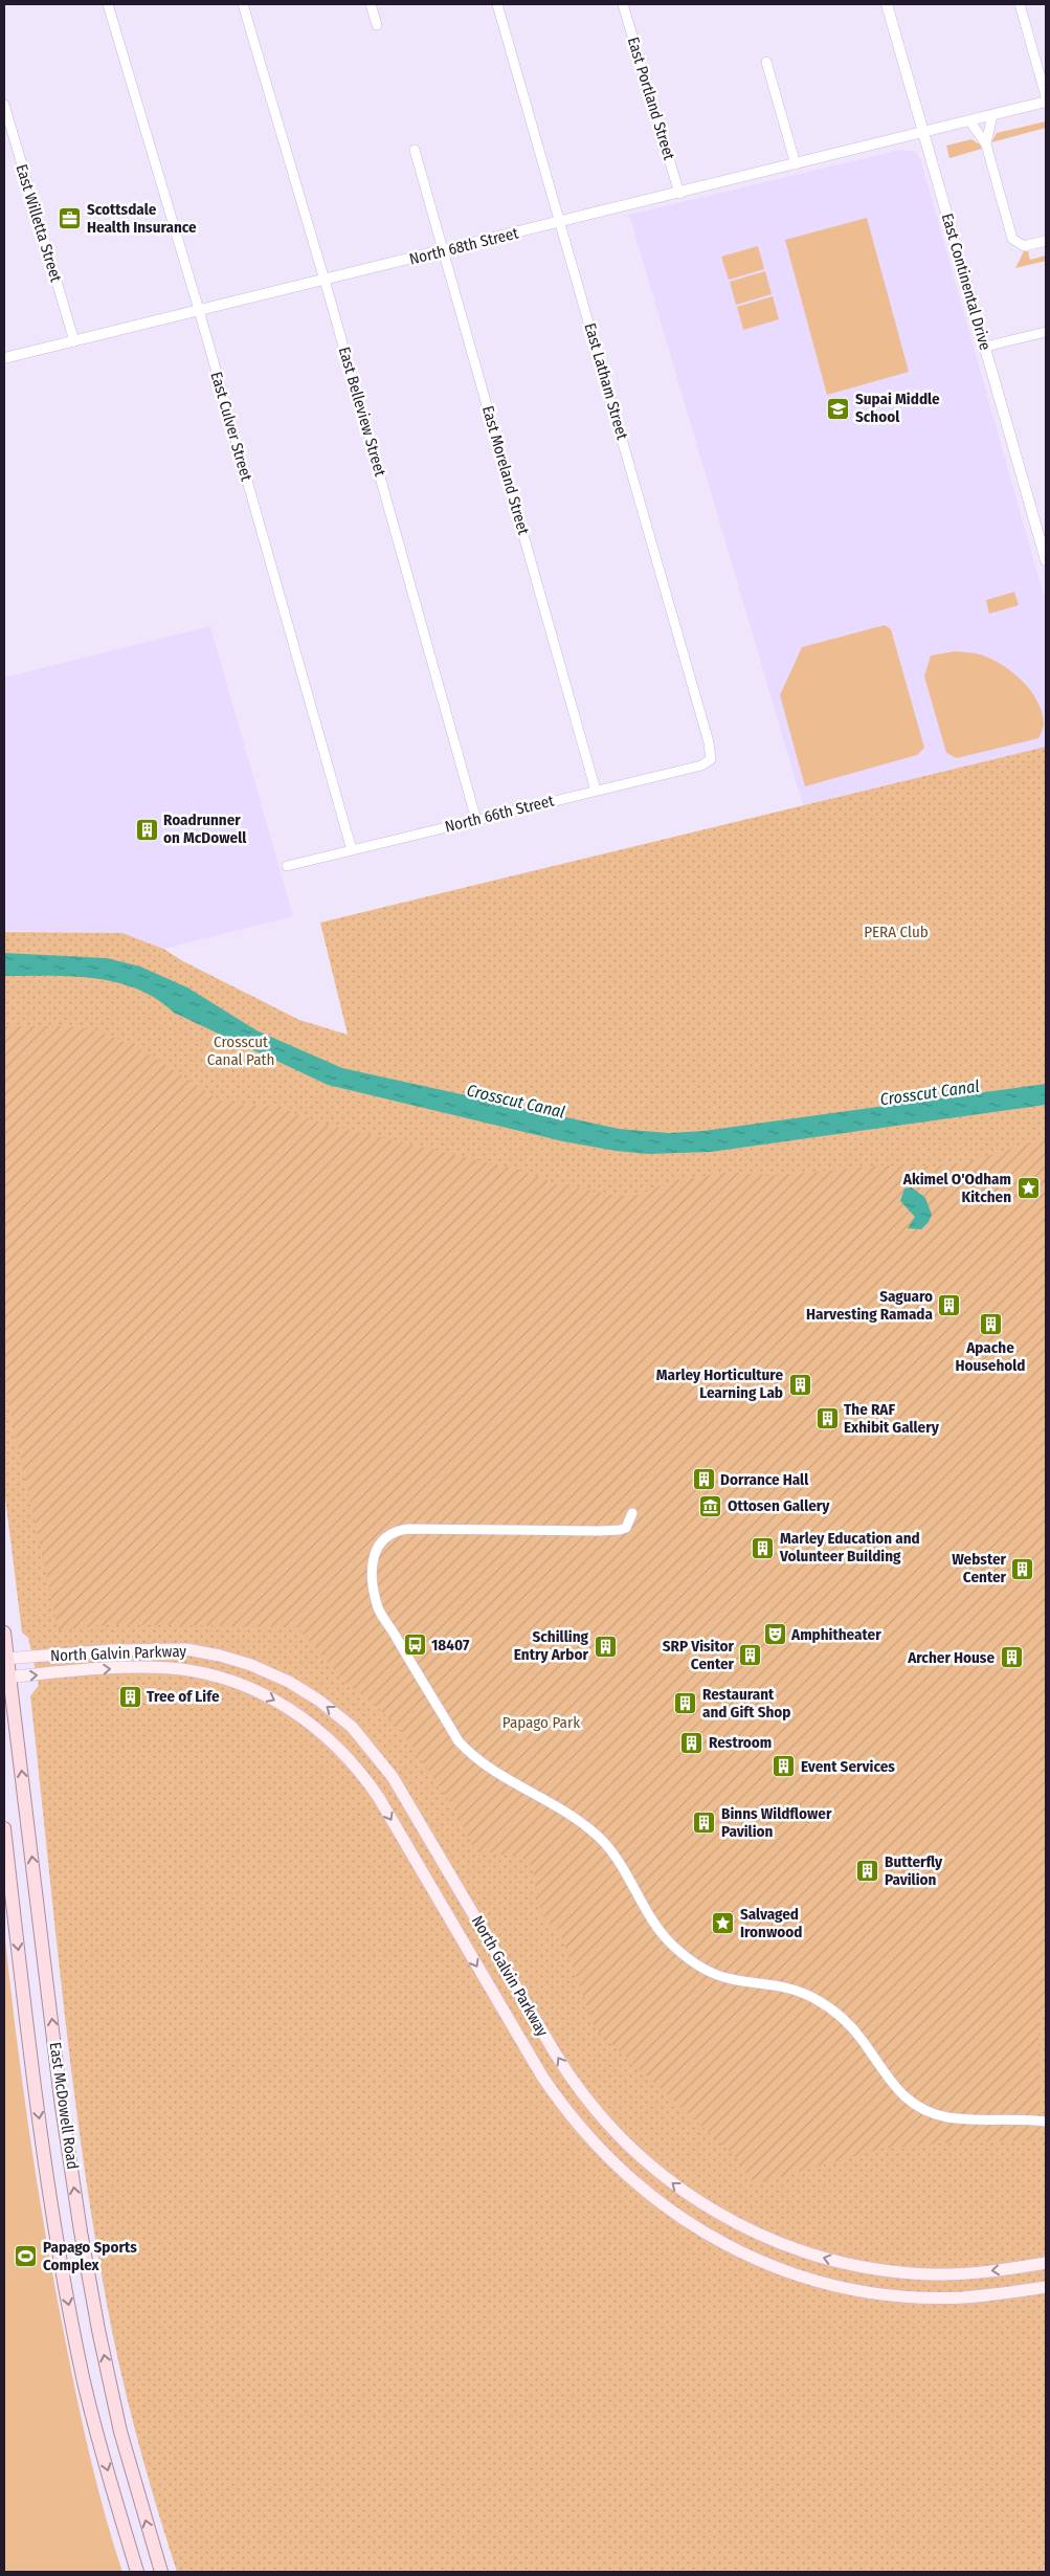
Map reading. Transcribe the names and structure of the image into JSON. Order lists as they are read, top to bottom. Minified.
{"streets":{"main road":["North Galvin Parkway","East McDowell Road"],"street":["East Portland Street","East Willetta Street","North 68th Street","East Continental Drive","East Latham Street","East Belleview Street","East Culver Street","East Moreland Street","North 66th Street"]},"crossings":[["East Portland Street","North 68th Street"],["East Willetta Street","North 68th Street"],["North 68th Street","East Continental Drive"],["North 68th Street","East Latham Street"],["North 68th Street","East Belleview Street"],["North 68th Street","East Culver Street"],["North 68th Street","East Moreland Street"],["East Latham Street","North 66th Street"],["East Belleview Street","North 66th Street"],["East Culver Street","North 66th Street"],["East Moreland Street","North 66th Street"],["North Galvin Parkway","East McDowell Road"]],"water":["Crosscut Canal"],"parks":["PERA Club","Crosscut Canal Path","Papago Park"],"places":{"office":["Scottsdale Health Insurance"],"school or university":["Supai Middle School"],"building":["Roadrunner on McDowell","Saguaro Harvesting Ramada","Apache Household","Marley Horticulture Learning Lab","The RAF Exhibit Gallery","Dorrance Hall","Marley Education and Volunteer Building","Webster Center","Schilling Entry Arbor","SRP Visitor Center","Archer House","Tree of Life","Restaurant and Gift Shop","Restroom","Event Services","Binns Wildflower Pavilion","Butterfly Pavilion"],"place":["Akimel O'Odham Kitchen","Salvaged Ironwood"],"museum":["Ottosen Gallery"],"theatre":["Amphitheater"],"bus stop":["18407"],"sports":["Papago Sports Complex"]}}
